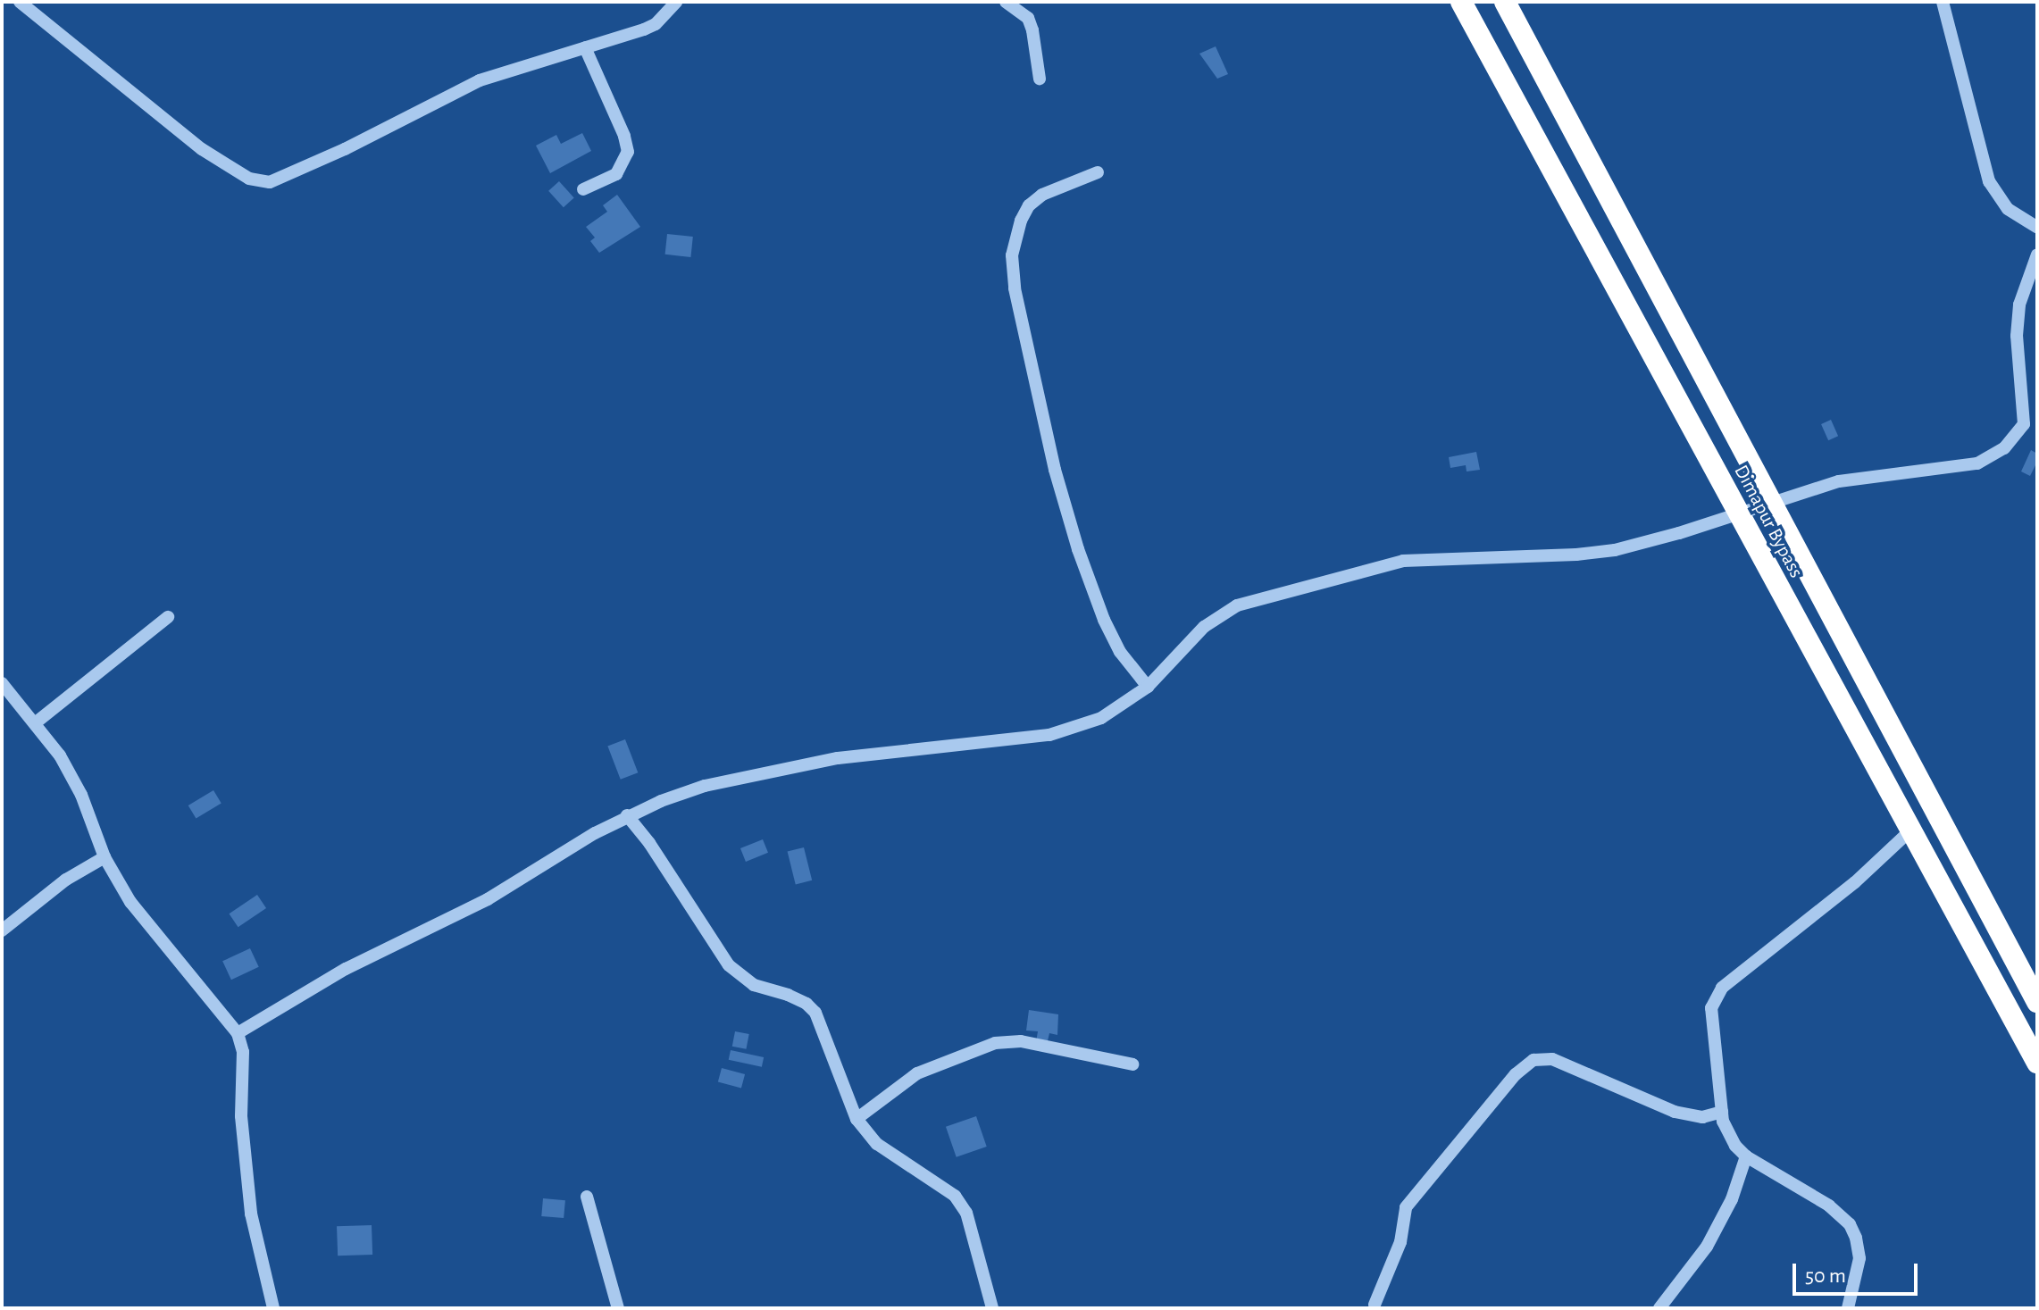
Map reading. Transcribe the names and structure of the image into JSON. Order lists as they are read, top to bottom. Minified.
{"streets":{"highway":["Dimapur Bypass"]},"scale_bar":"50 m"}
